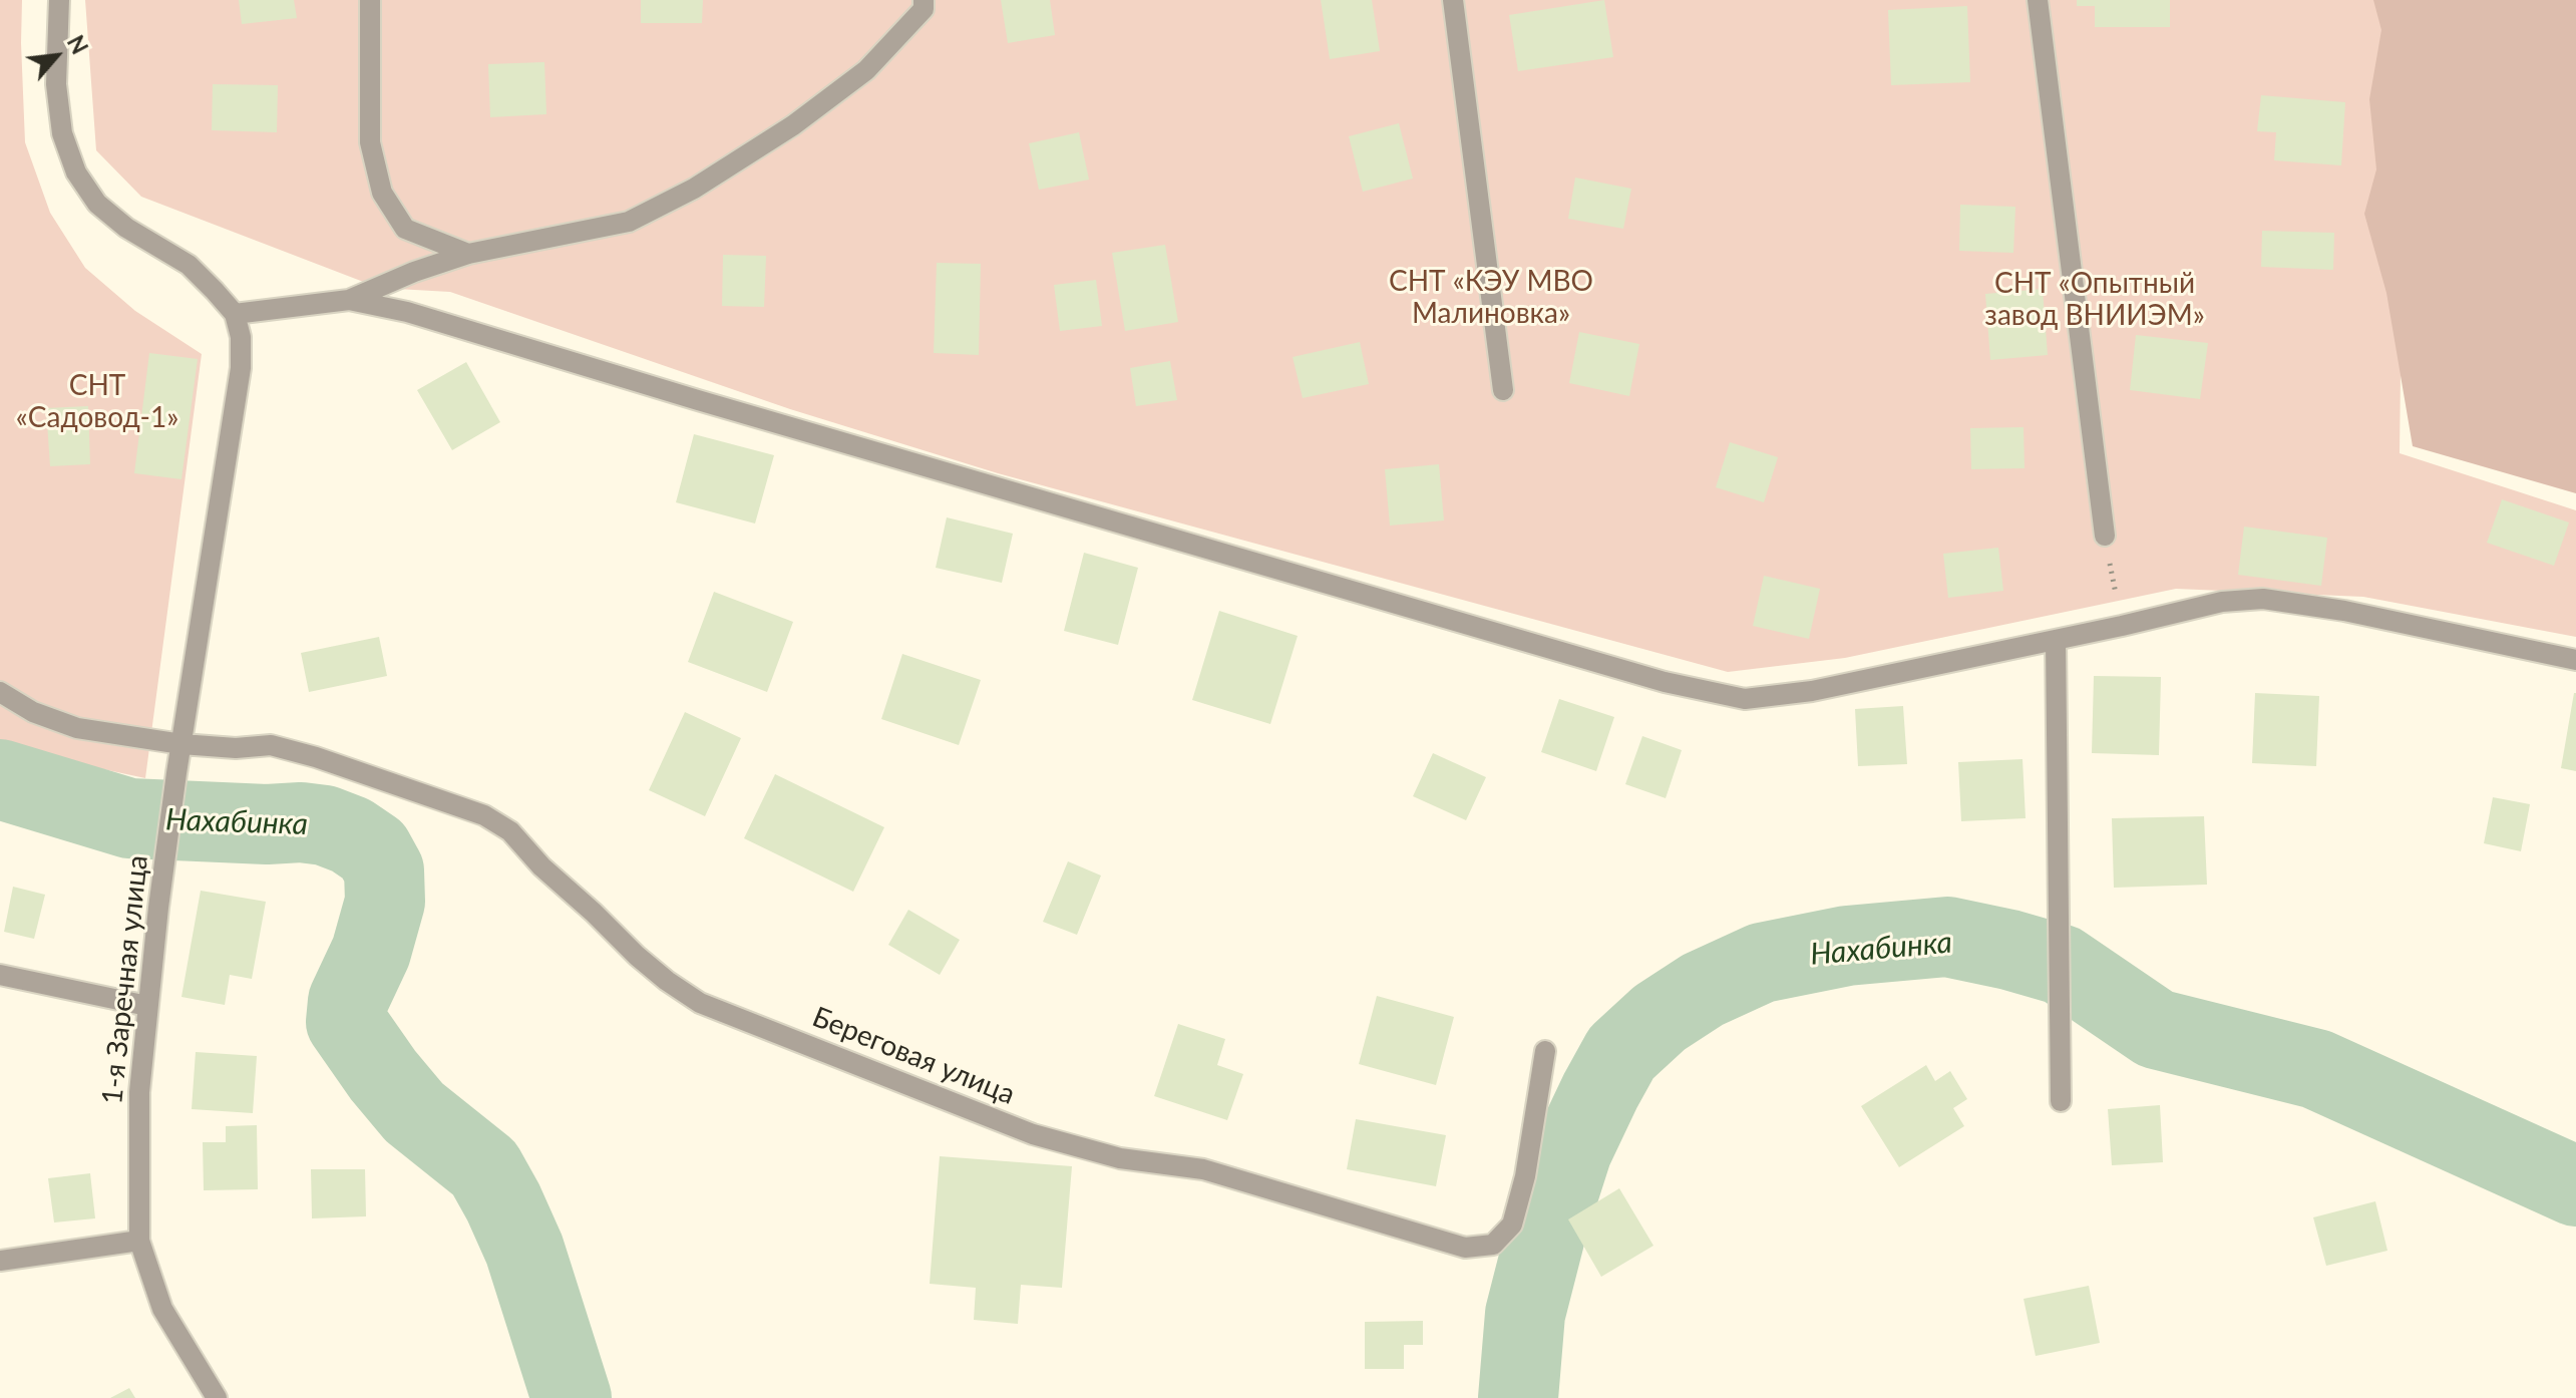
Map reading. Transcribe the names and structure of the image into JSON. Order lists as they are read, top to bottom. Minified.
{"streets":{"street":["1-я Заречная улица","Береговая улица"]},"crossings":[["1-я Заречная улица","Береговая улица"]],"water":["Нахабинка"],"parks":["СНТ «КЭУ МВО Малиновка»","СНТ «Опытный завод ВНИИЭМ»","СНТ «Садовод-1»"],"north":"top right"}
